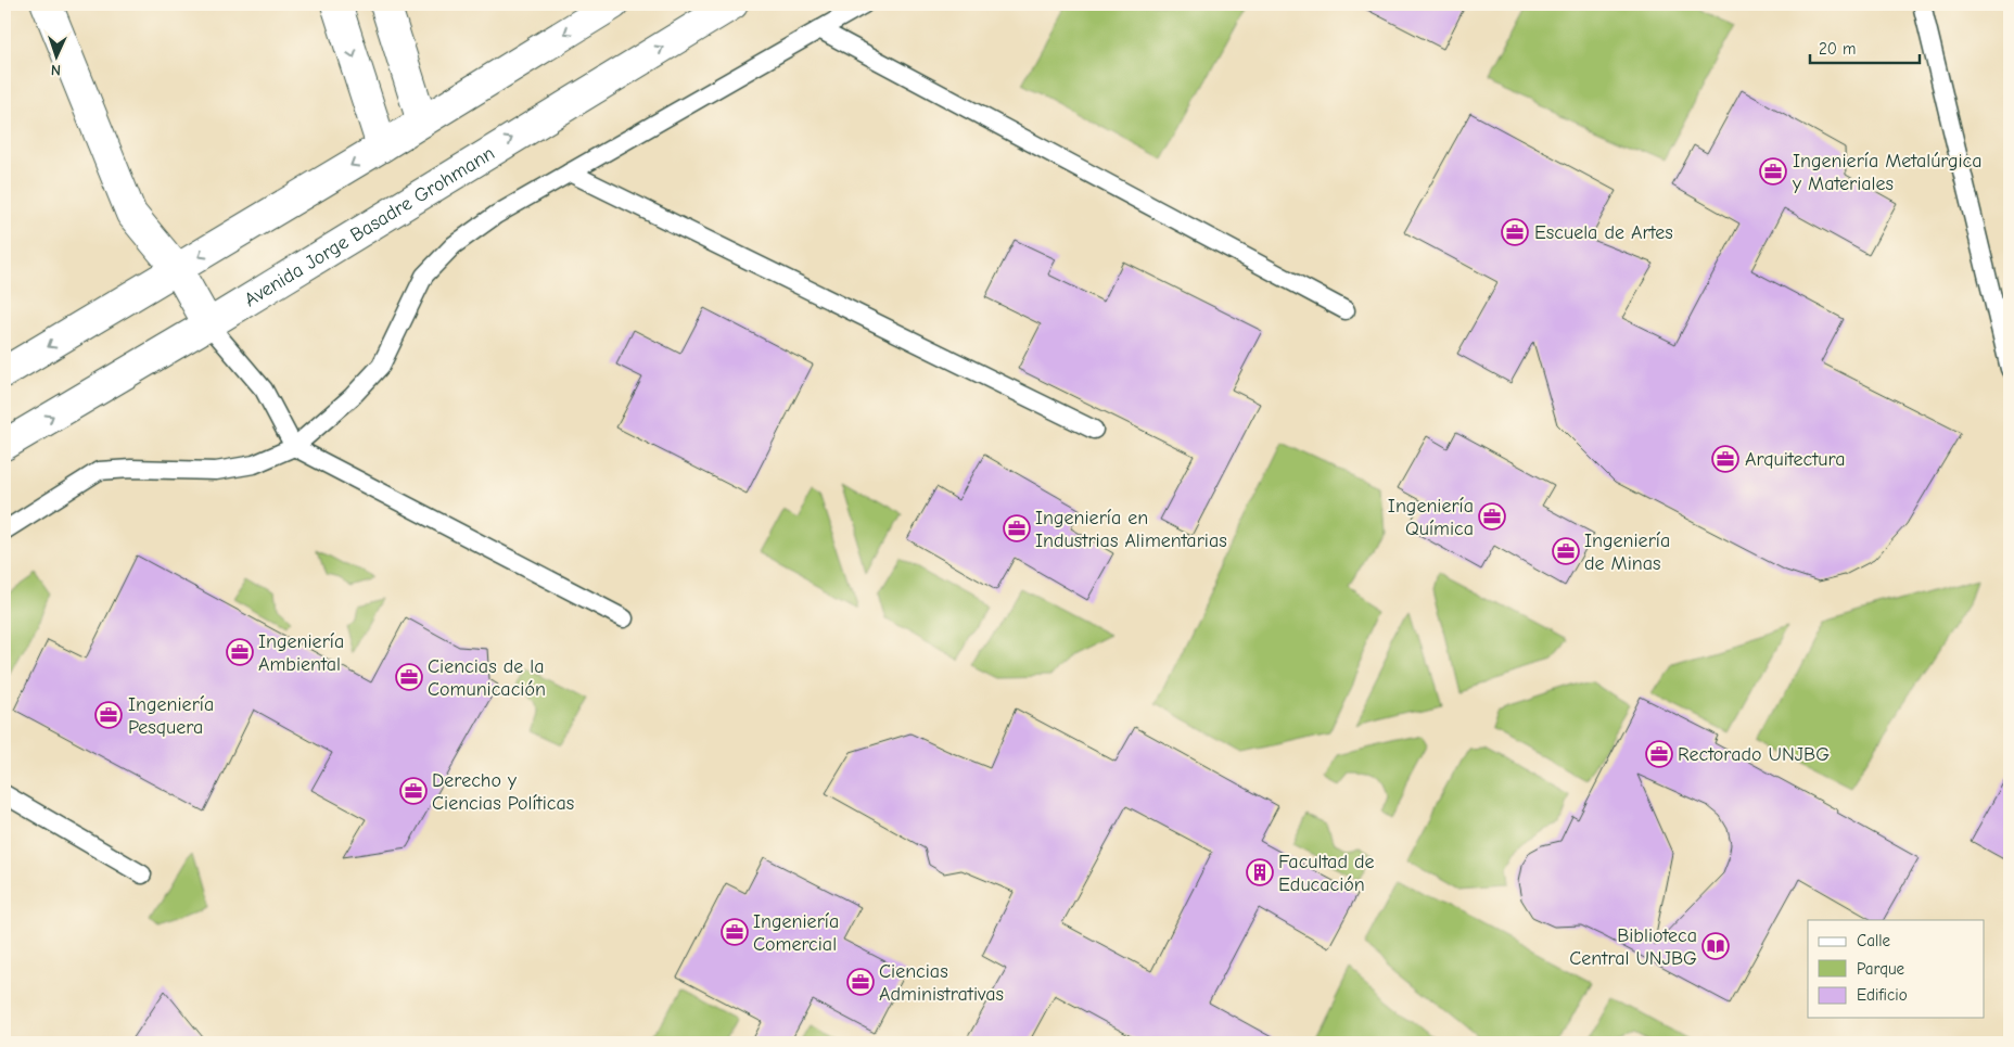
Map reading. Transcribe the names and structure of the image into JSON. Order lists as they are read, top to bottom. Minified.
{"streets":{"main road":["Avenida Jorge Basadre Grohmann"]},"places":{"office":["Ingeniería Metalúrgica y Materiales","Escuela de Artes","Arquitectura","Ingeniería Química","Ingeniería en Industrias Alimentarias","Ingeniería de Minas","Ingeniería Ambiental","Ciencias de la Comunicación","Ingeniería Pesquera","Rectorado UNJBG","Derecho y Ciencias Políticas","Ingeniería Comercial","Ciencias Administrativas"],"building":["Facultad de Educación"],"library":["Biblioteca Central UNJBG"]},"legend":["Calle","Parque","Edificio"],"scale_bar":"20 m","north":"bottom"}
